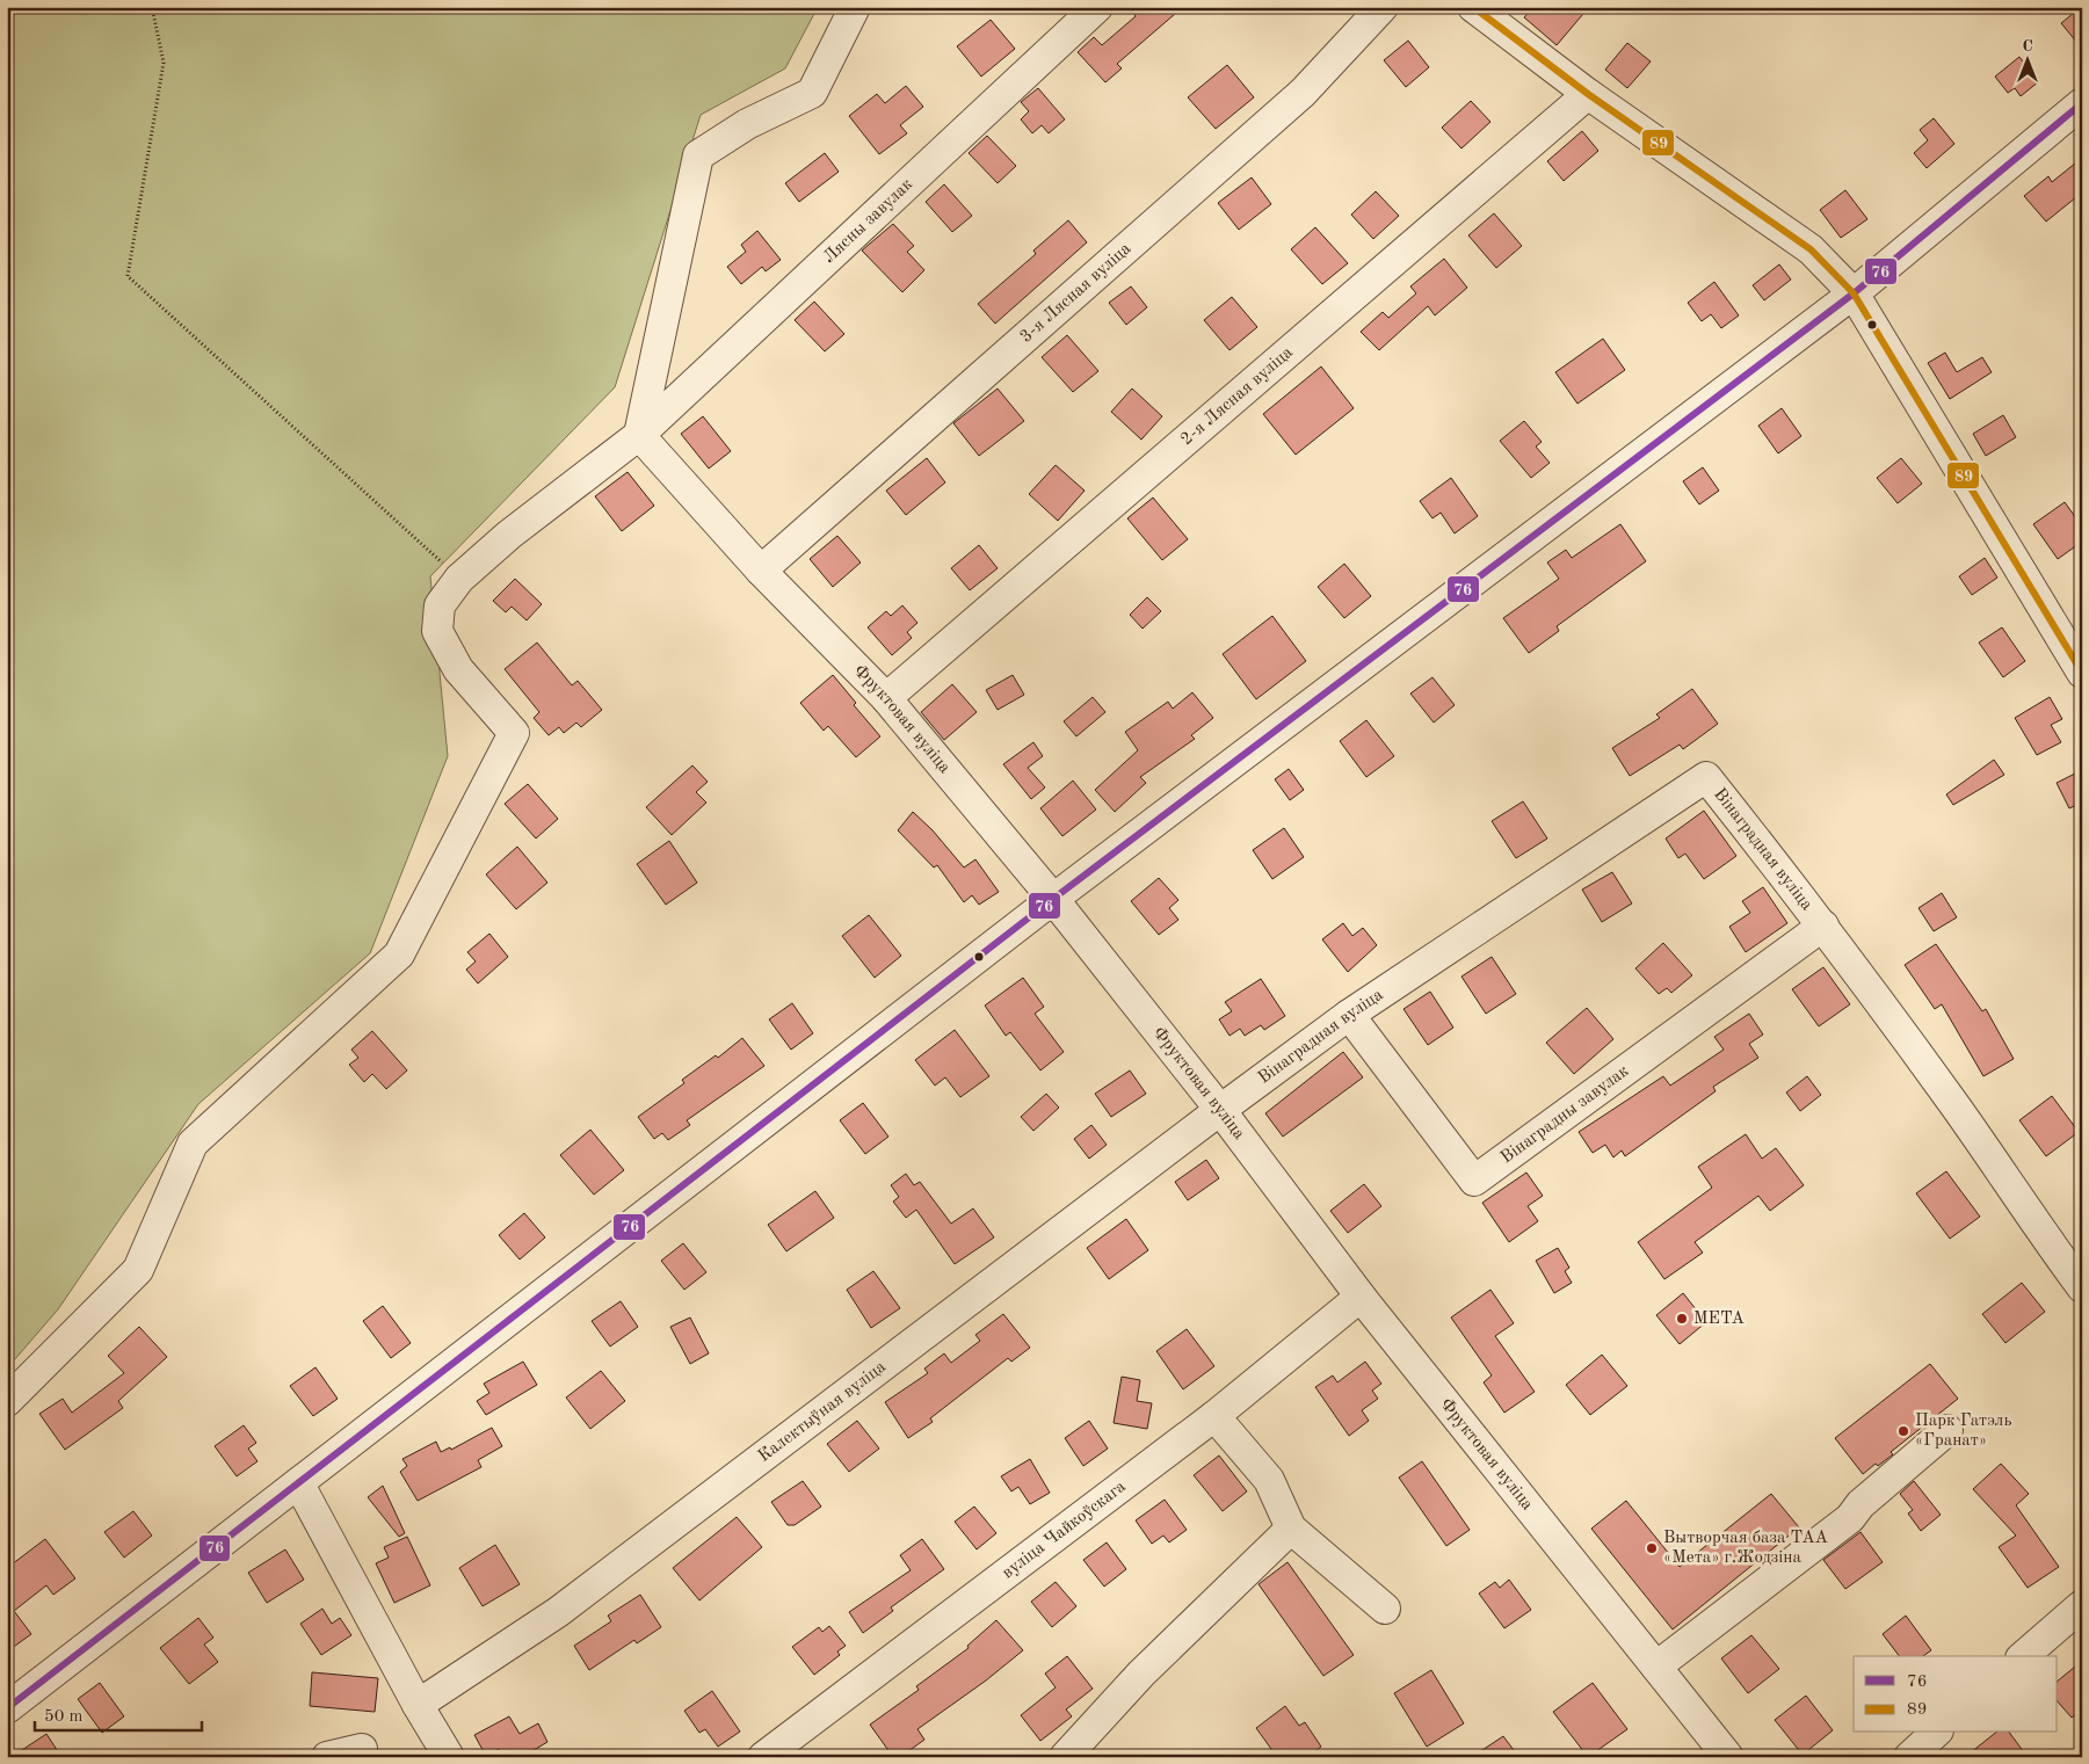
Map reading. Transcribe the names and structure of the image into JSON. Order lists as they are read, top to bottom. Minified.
{"streets":{"street":["Лясны завулак","3-я Лясная вуліца","2-я Лясная вуліца","Фруктовая вуліца","Вінаградная вуліца","Вінаградны завулак","Калектыўная вуліца","вуліца Чайкоўскага"]},"crossings":[["Лясны завулак","Фруктовая вуліца"],["3-я Лясная вуліца","Фруктовая вуліца"],["2-я Лясная вуліца","Фруктовая вуліца"],["Фруктовая вуліца","Вінаградная вуліца"],["Фруктовая вуліца","Калектыўная вуліца"],["Фруктовая вуліца","вуліца Чайкоўскага"],["Вінаградная вуліца","Вінаградны завулак"],["Вінаградная вуліца","Калектыўная вуліца"]],"places":["МЕТА","Парк Гатэль «Гранат»","Вытворчая база ТАА «Мета» г.Жодзіна"],"lines":["transit line 89","transit line 76"],"legend":["76","89"],"scale_bar":"50 m","north":"top"}
